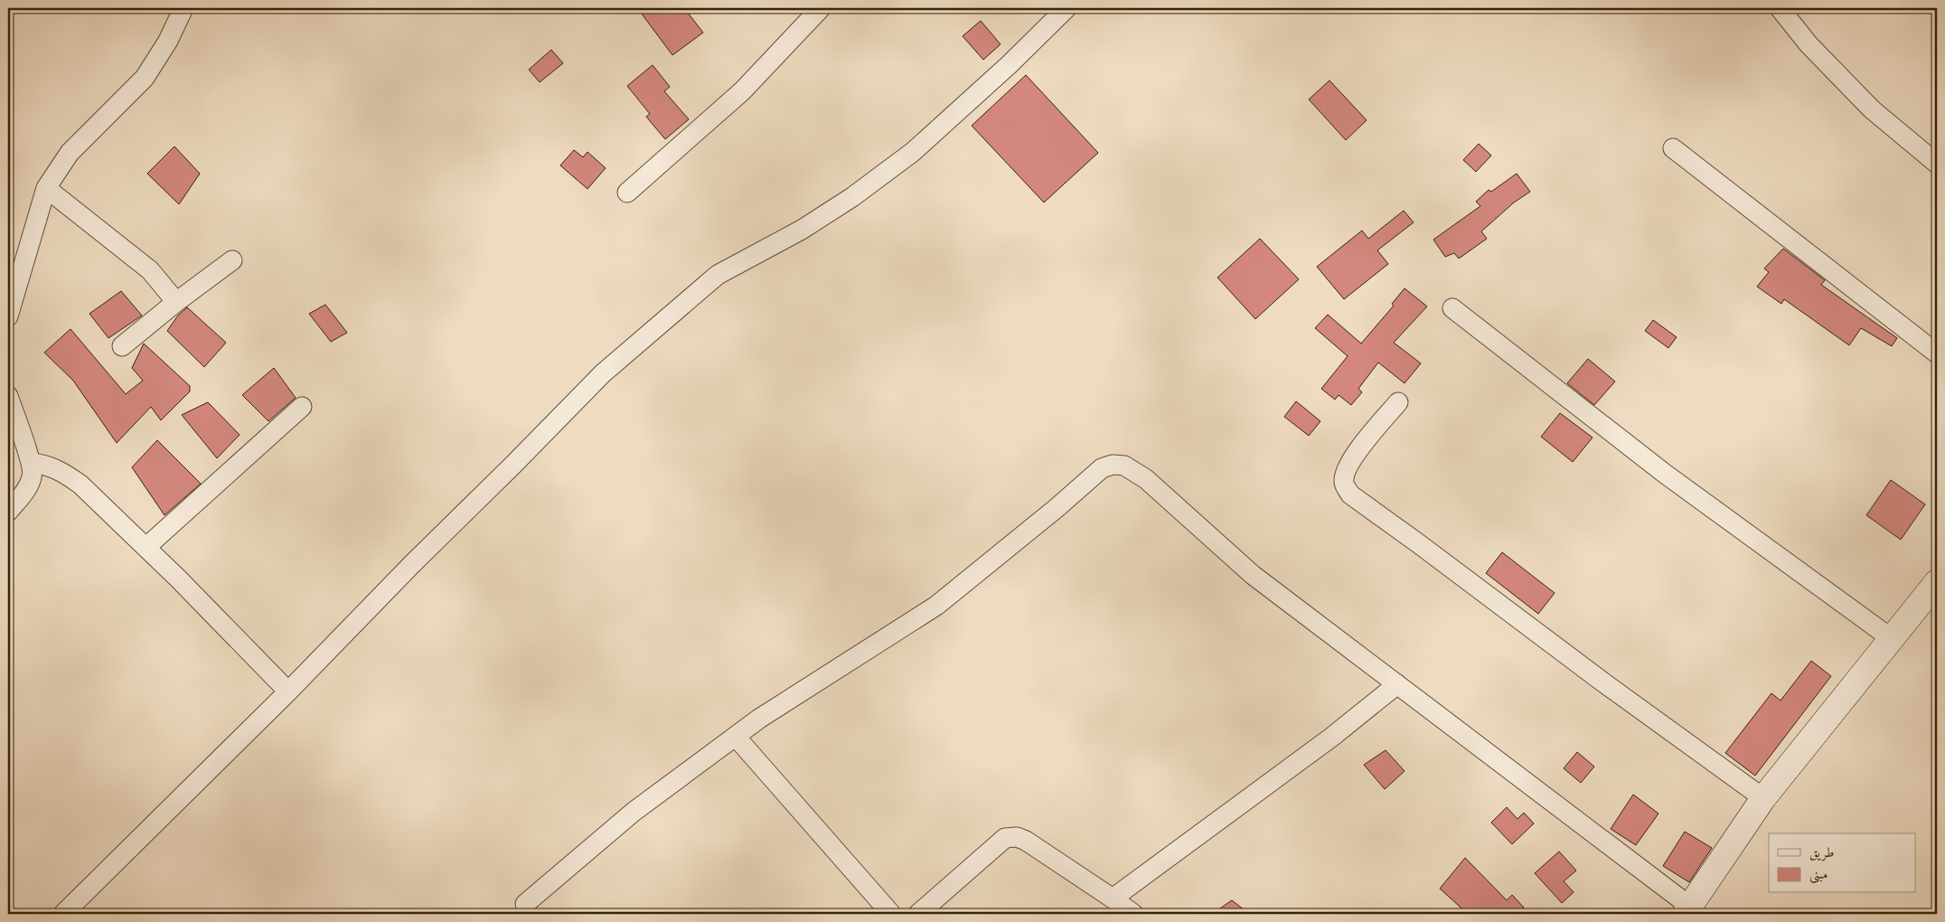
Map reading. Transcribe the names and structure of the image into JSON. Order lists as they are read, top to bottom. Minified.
{"legend":["طريق","مبنى"]}
